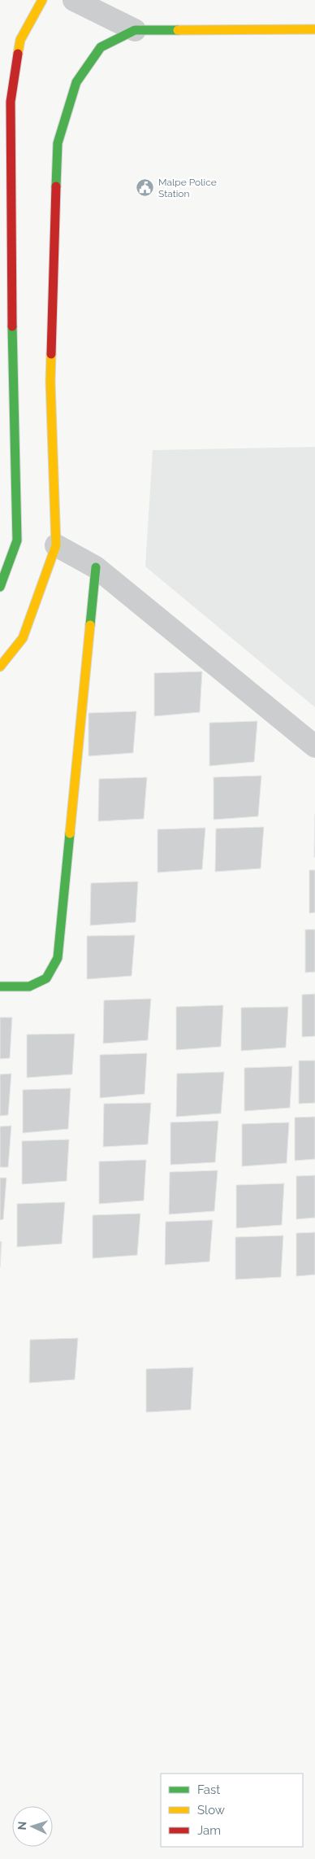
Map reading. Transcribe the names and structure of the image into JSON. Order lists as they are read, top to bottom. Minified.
{"places":{"public building":["Malpe Police Station"]},"legend":["Fast","Slow","Jam"],"north":"left"}
